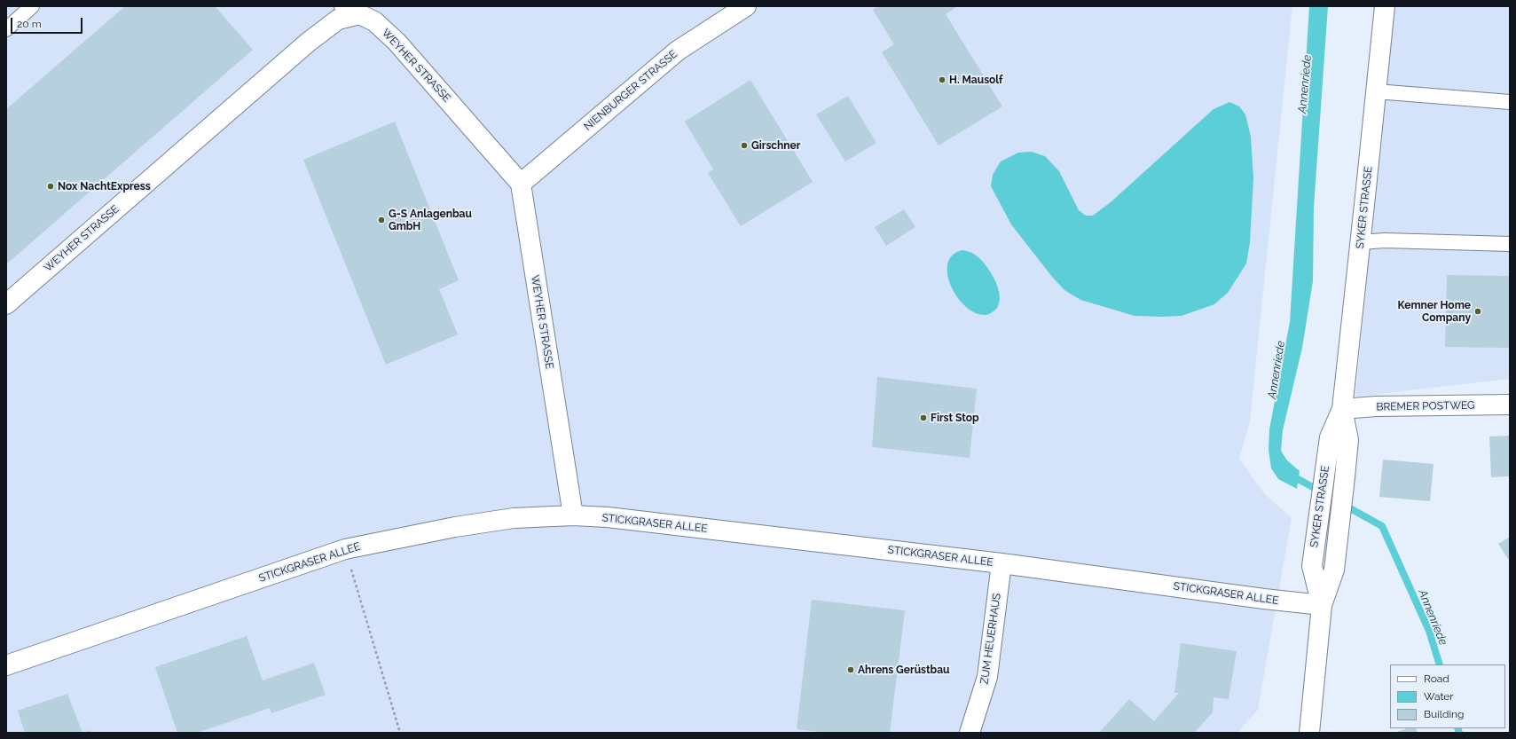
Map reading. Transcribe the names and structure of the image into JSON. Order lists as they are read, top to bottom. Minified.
{"streets":{"street":["WEYHER STRASSE","NIENBURGER STRASSE","SYKER STRASSE","BREMER POSTWEG","STICKGRASER ALLEE","ZUM HEUERHAUS"]},"crossings":[["WEYHER STRASSE","NIENBURGER STRASSE"],["WEYHER STRASSE","STICKGRASER ALLEE"],["SYKER STRASSE","BREMER POSTWEG"],["SYKER STRASSE","STICKGRASER ALLEE"],["STICKGRASER ALLEE","ZUM HEUERHAUS"]],"water":["Annenriede"],"places":["H. Mausolf","Girschner","Nox NachtExpress","G-S Anlagenbau GmbH","Kemner Home Company","First Stop","Ahrens Gerüstbau"],"legend":["Road","Water","Building"],"scale_bar":"20 m"}
